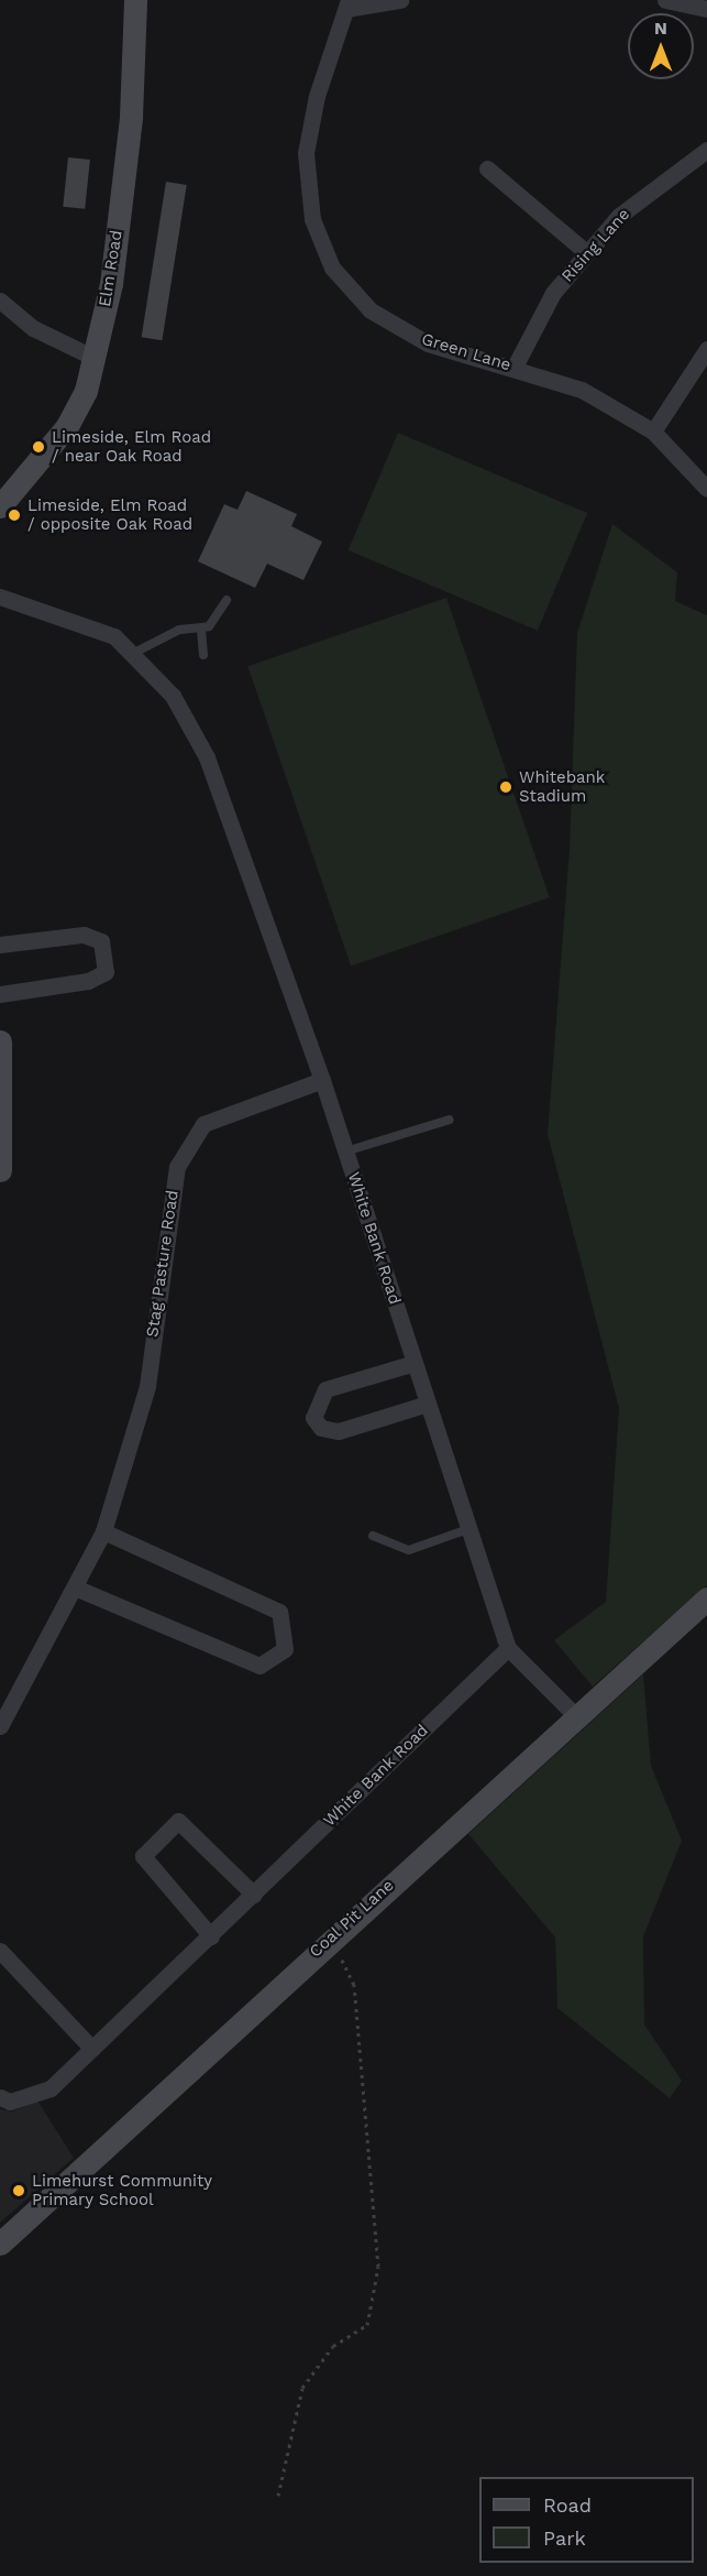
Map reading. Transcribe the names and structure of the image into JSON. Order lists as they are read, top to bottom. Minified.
{"streets":{"street":["Rising Lane","Elm Road","Green Lane","White Bank Road","Stag Pasture Road","Coal Pit Lane"]},"crossings":[["Rising Lane","Green Lane"],["White Bank Road","Stag Pasture Road"]],"places":["Limeside, Elm Road / near Oak Road","Limeside, Elm Road / opposite Oak Road","Whitebank Stadium","Limehurst Community Primary School"],"legend":["Road","Park"],"north":"top"}
